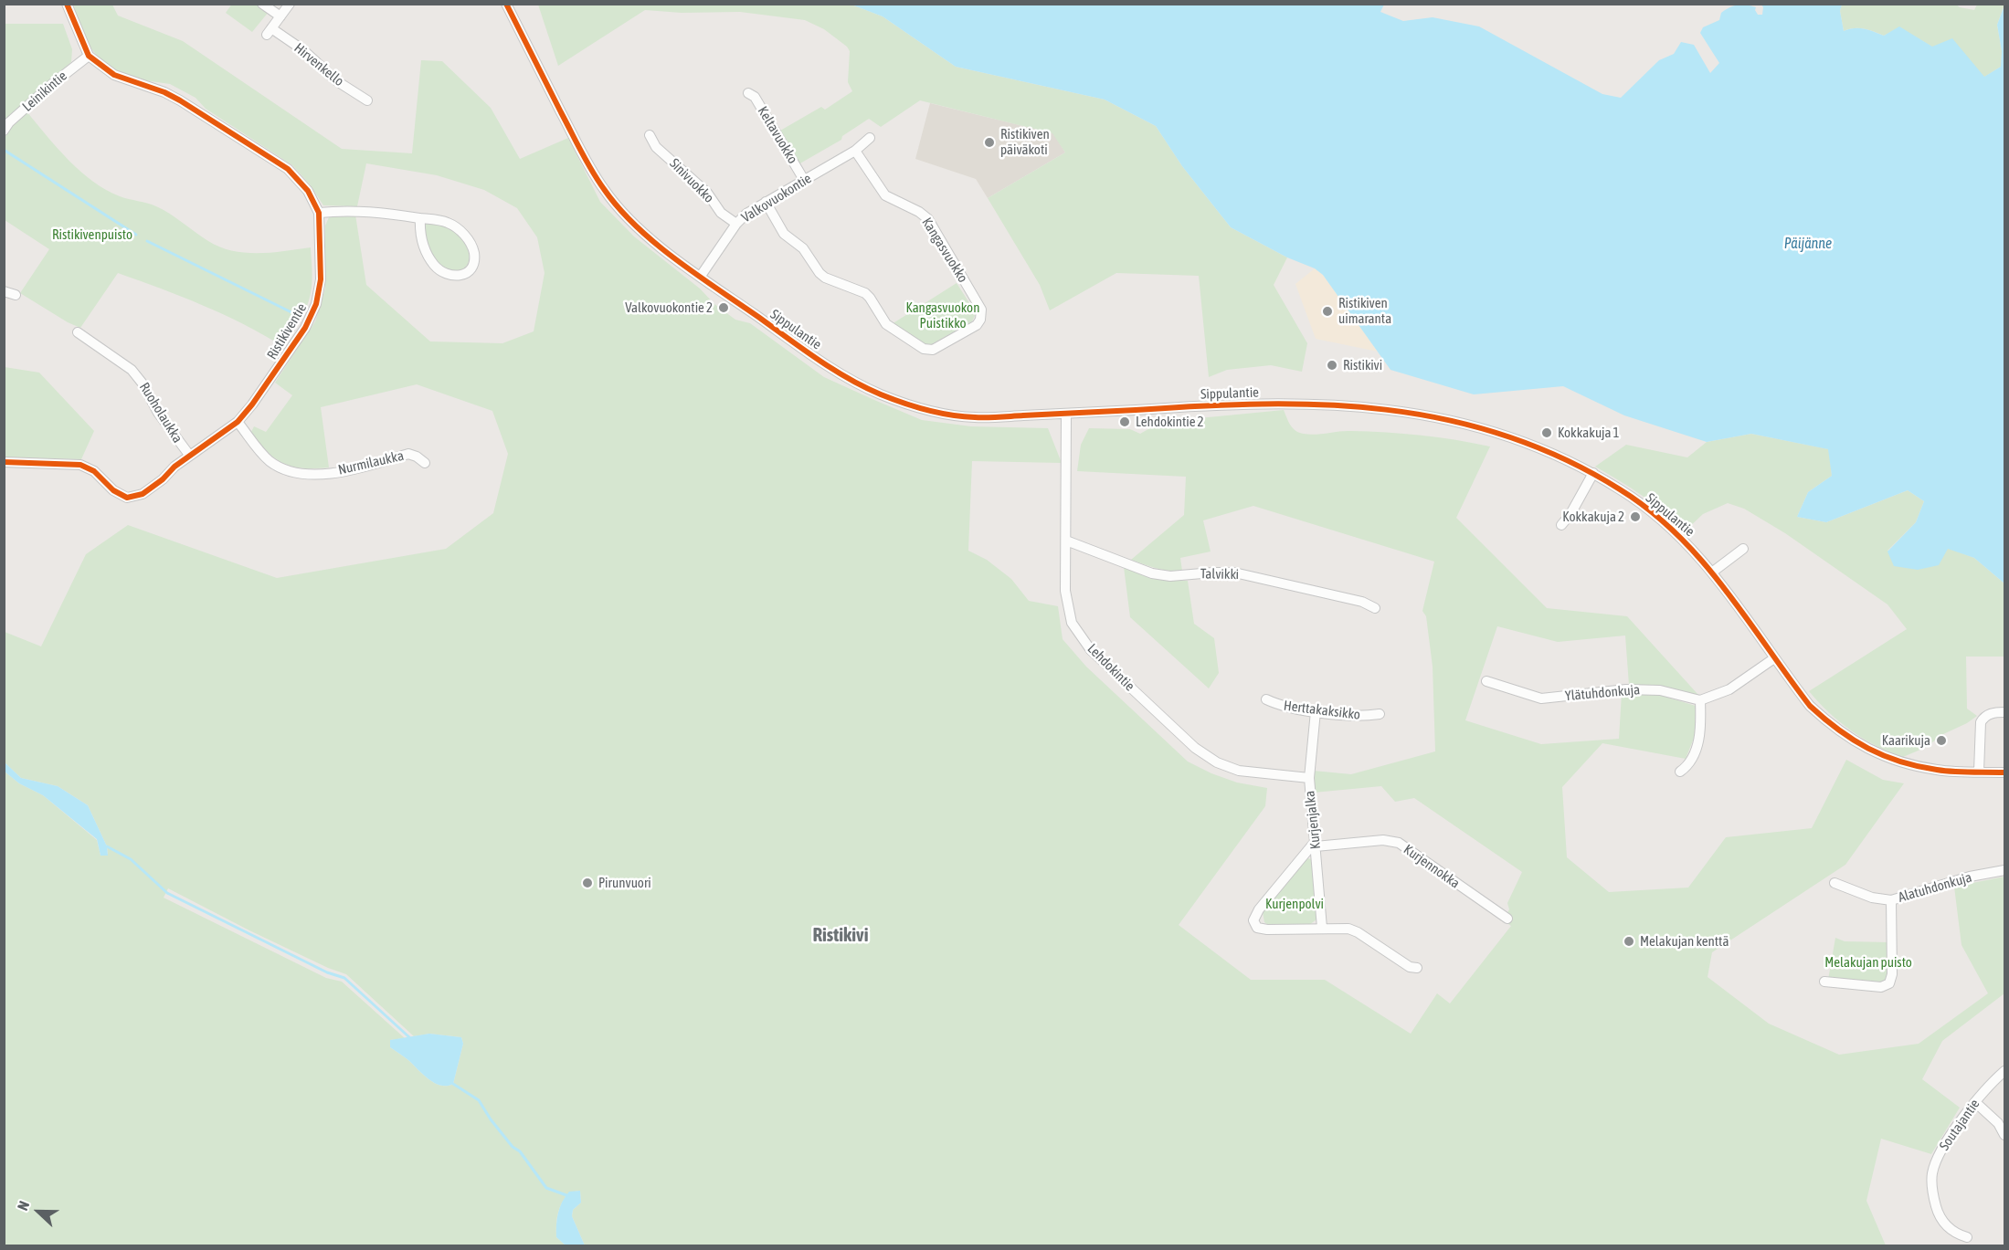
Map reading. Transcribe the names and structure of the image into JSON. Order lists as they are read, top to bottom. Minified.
{"streets":{"street":["Hirvenkello","Leinikintie","Keltavuokko","Sinivuokko","Valkovuokontie","Kangasvuokko","Sippulantie","Ristikiventie","Ruoholaukka","Nurmilaukka","Talvikki","Lehdokintie","Ylätuhdonkuja","Herttakaksikko","Kurjenjalka","Kurjennokka","Alatuhdonkuja","Soutajantie"]},"crossings":[["Leinikintie","Ristikiventie"],["Keltavuokko","Valkovuokontie"],["Sinivuokko","Valkovuokontie"],["Valkovuokontie","Kangasvuokko"],["Valkovuokontie","Sippulantie"],["Sippulantie","Lehdokintie"],["Ristikiventie","Ruoholaukka"],["Ristikiventie","Nurmilaukka"],["Talvikki","Lehdokintie"],["Lehdokintie","Kurjenjalka"],["Herttakaksikko","Kurjenjalka"],["Kurjenjalka","Kurjennokka"]],"districts":["Ristikivi"],"water":["Päijänne"],"parks":["Ristikivenpuisto","Kangasvuokon Puistikko","Kurjenpolvi","Melakujan puisto"],"places":["Ristikiven päiväkoti","Valkovuokontie 2","Ristikiven uimaranta","Ristikivi","Lehdokintie 2","Kokkakuja 1","Kokkakuja 2","Kaarikuja","Pirunvuori","Melakujan kenttä"],"north":"left"}
